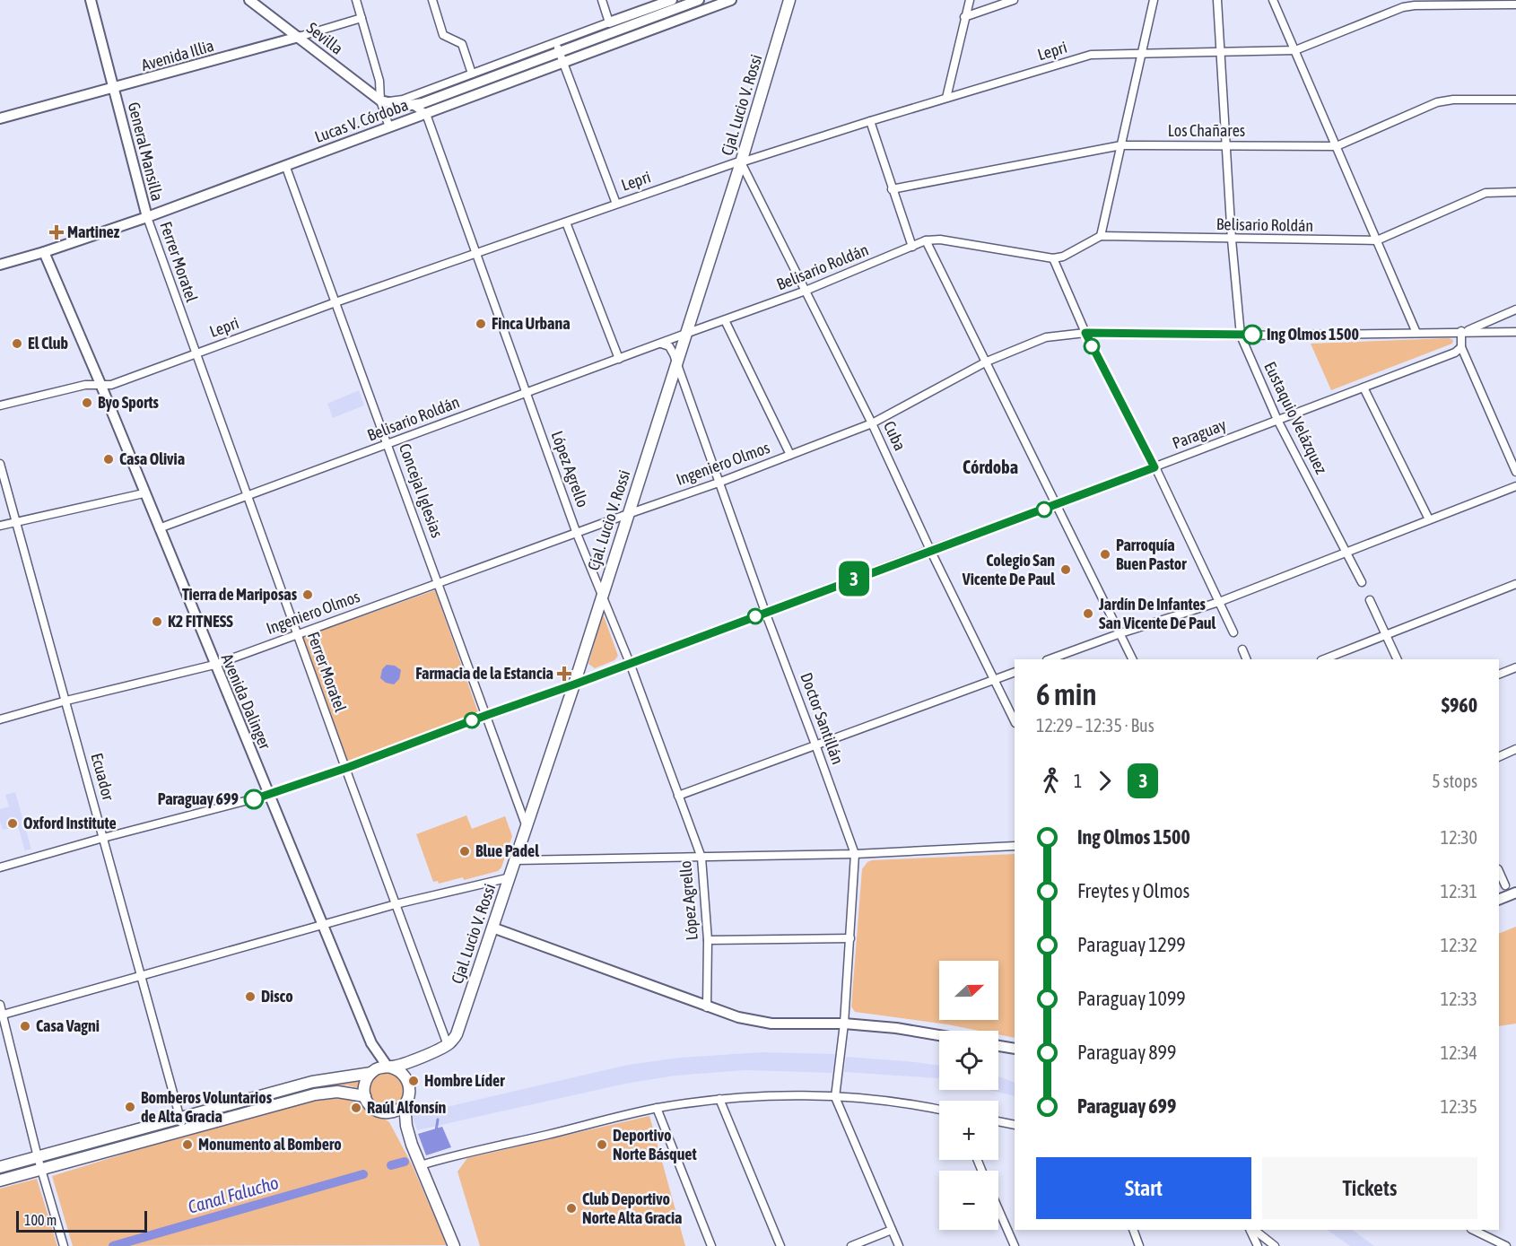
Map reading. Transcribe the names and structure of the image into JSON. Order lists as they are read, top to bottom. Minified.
{"streets":{"main road":["Cjal. Lucio V. Rossi"],"street":["Sevilla","Lepri","Avenida Illia","Lucas V. Córdoba","Los Chañares","General Mansilla","Belisario Roldán","Ferrer Moratel","Eustaquio Velázquez","Paraguay","Cuba","Ingeniero Olmos","López Agrello","Concejal Iglesias","Avenida Dalinger","Doctor Santillán","Ecuador"]},"crossings":[["Sevilla","Avenida Illia"],["Sevilla","Lucas V. Córdoba"],["Lepri","Cjal. Lucio V. Rossi"],["Lepri","Ferrer Moratel"],["Lepri","Eustaquio Velázquez"],["Lepri","Cuba"],["Lepri","López Agrello"],["Lepri","Concejal Iglesias"],["Lepri","Avenida Dalinger"],["Avenida Illia","General Mansilla"],["Cjal. Lucio V. Rossi","Belisario Roldán"],["Cjal. Lucio V. Rossi","Ferrer Moratel"],["Cjal. Lucio V. Rossi","Paraguay"],["Cjal. Lucio V. Rossi","Cuba"],["Cjal. Lucio V. Rossi","Ingeniero Olmos"],["Cjal. Lucio V. Rossi","López Agrello"],["Cjal. Lucio V. Rossi","Concejal Iglesias"],["Cjal. Lucio V. Rossi","Doctor Santillán"],["Lucas V. Córdoba","General Mansilla"],["Lucas V. Córdoba","Ferrer Moratel"],["Lucas V. Córdoba","López Agrello"],["Lucas V. Córdoba","Concejal Iglesias"],["Lucas V. Córdoba","Avenida Dalinger"],["Los Chañares","Eustaquio Velázquez"],["General Mansilla","Ferrer Moratel"],["Belisario Roldán","Ferrer Moratel"],["Belisario Roldán","Eustaquio Velázquez"],["Belisario Roldán","Cuba"],["Belisario Roldán","López Agrello"],["Belisario Roldán","Concejal Iglesias"],["Belisario Roldán","Avenida Dalinger"],["Belisario Roldán","Doctor Santillán"],["Ferrer Moratel","Paraguay"],["Ferrer Moratel","Ingeniero Olmos"],["Eustaquio Velázquez","Paraguay"],["Eustaquio Velázquez","Ingeniero Olmos"],["Paraguay","Cuba"],["Paraguay","López Agrello"],["Paraguay","Concejal Iglesias"],["Paraguay","Avenida Dalinger"],["Paraguay","Doctor Santillán"],["Paraguay","Ecuador"],["Cuba","Ingeniero Olmos"],["Ingeniero Olmos","López Agrello"],["Ingeniero Olmos","Concejal Iglesias"],["Ingeniero Olmos","Avenida Dalinger"],["Ingeniero Olmos","Doctor Santillán"],["Ingeniero Olmos","Ecuador"]],"districts":["Córdoba"],"water":["Canal Falucho"],"places":{"health":["Martinez","Farmacia de la Estancia"],"other":["Finca Urbana","Ing Olmos 1500","El Club","Byo Sports","Casa Olivia","Parroquía Buen Pastor","Colegio San Vicente De Paul","Tierra de Mariposas","Jardín De Infantes San Vicente De Paul","K2 FITNESS","Paraguay 699","Oxford Institute","Blue Padel","Disco","Casa Vagni","Hombre Líder","Bomberos Voluntarios de Alta Gracia","Raúl Alfonsín","Monumento al Bombero","Deportivo Norte Básquet","Club Deportivo Norte Alta Gracia"]},"lines":["bus line 3"],"scale_bar":"100 m","north":"right","page":{"on_map":"3","heading":["6 min","12:29 – 12:35 · Bus","$960"],"legs":["1","3","5 stops"],"list":[{"name":"Ing Olmos 1500","value":"12:30"},{"name":"Freytes y Olmos","value":"12:31"},{"name":"Paraguay 1299","value":"12:32"},{"name":"Paraguay 1099","value":"12:33"},{"name":"Paraguay 899","value":"12:34"},{"name":"Paraguay 699","value":"12:35"}],"map_buttons":["+","−"],"buttons":["Start","Tickets"],"scale":"100 m"}}
